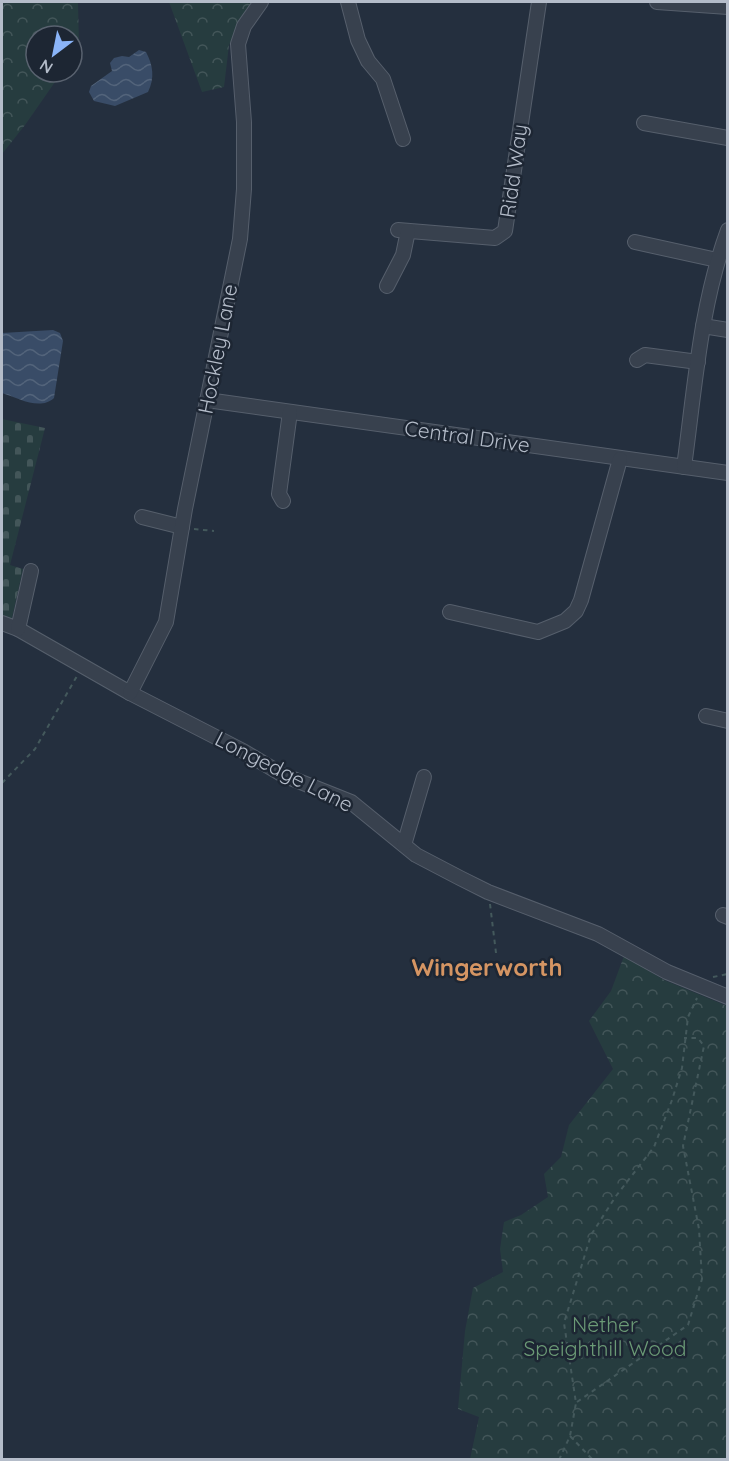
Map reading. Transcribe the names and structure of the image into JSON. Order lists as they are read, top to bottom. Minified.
{"streets":{"street":["Ridd Way","Hockley Lane","Central Drive","Longedge Lane"]},"crossings":[["Hockley Lane","Central Drive"],["Hockley Lane","Longedge Lane"]],"districts":["Wingerworth"],"parks":["Nether Speighthill Wood"],"north":"bottom left"}
